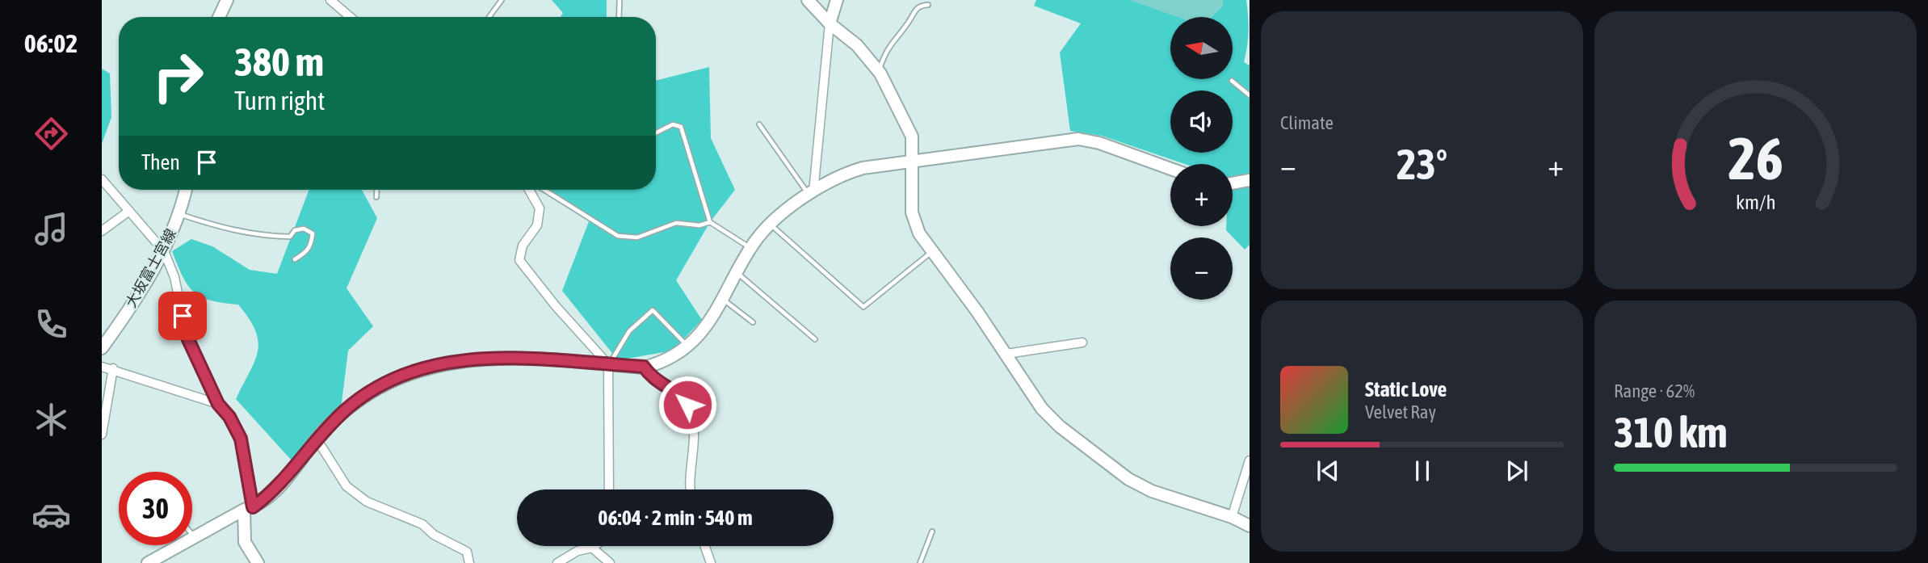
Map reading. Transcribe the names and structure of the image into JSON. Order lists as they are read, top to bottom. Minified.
{"streets":{"street":["大坂富士宮線"]},"north":"left","page":{"tabs":"06:02","tile":["Climate",["Range · 62%","310 km"]],"map_buttons":["+","−"],"turn":["380 m","Turn right"],"then":"Then","heat":["−","23°","+"],"song":["Static Love","Velvet Ray"],"limit":"30","trip":"06:04 · 2 min · 540 m","gauge":["26","km/h"]}}
